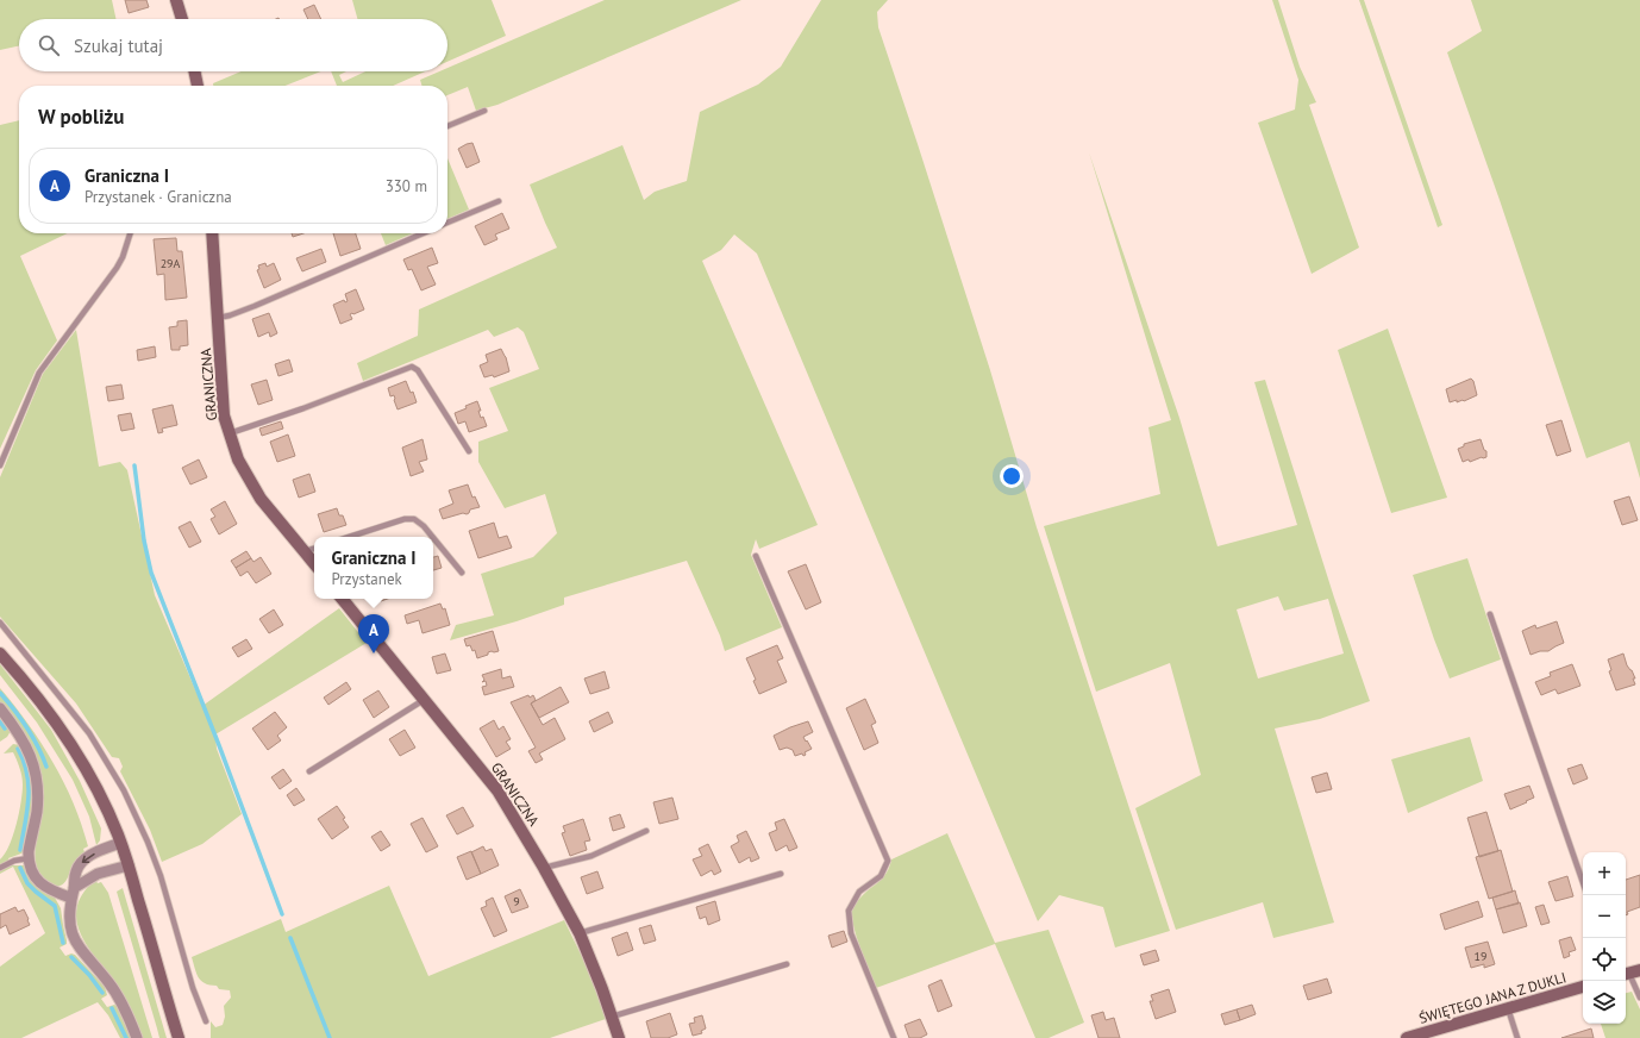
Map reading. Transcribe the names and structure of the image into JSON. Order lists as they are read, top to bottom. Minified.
{"streets":{"street":["GRANICZNA","ŚWIĘTEGO JANA Z DUKLI"]},"house_numbers":["29A","9","19"],"page":{"search":"Szukaj tutaj","heading":"W pobliżu","list":[{"mark":"A","name":"Graniczna I","note":"Przystanek · Graniczna","value":"330 m"}],"popup":["Graniczna I","Przystanek"],"pins":"A","map_buttons":["+","−"]}}
